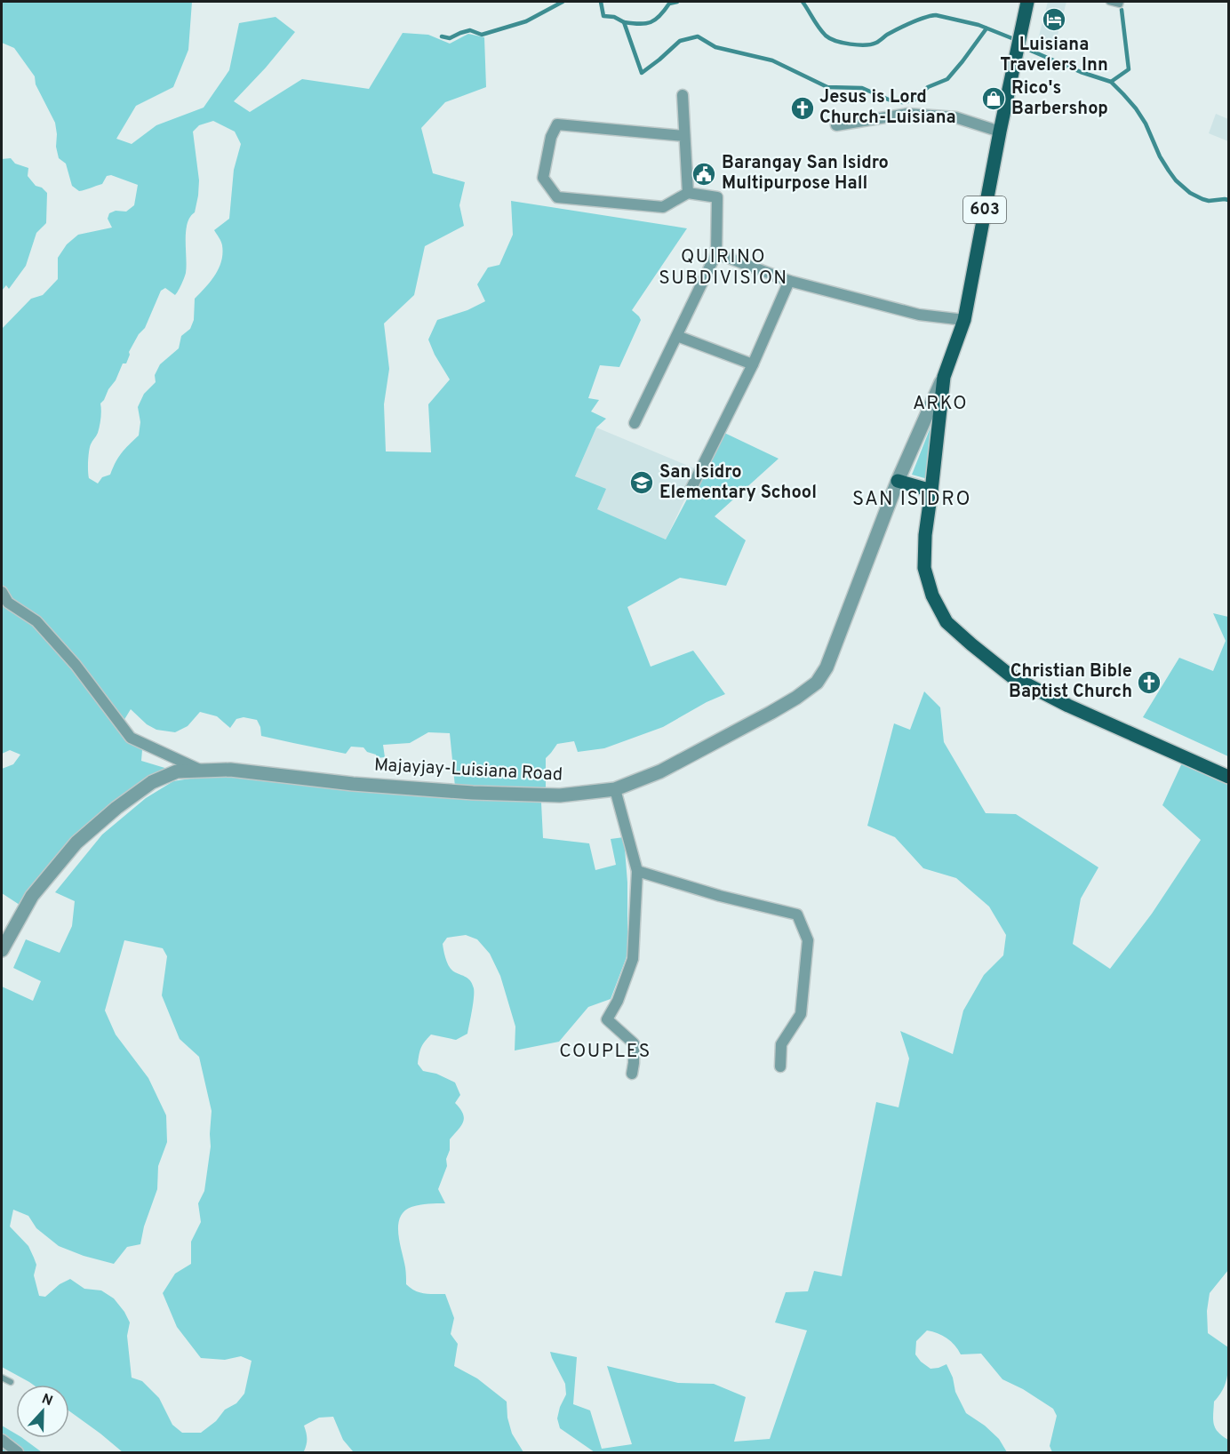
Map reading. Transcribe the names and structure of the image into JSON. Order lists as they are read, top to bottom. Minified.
{"streets":{"main road":["603"],"street":["Majayjay-Luisiana Road"]},"crossings":[["603","Majayjay-Luisiana Road"]],"districts":["QUIRINO SUBDIVISION","ARKO","SAN ISIDRO","COUPLES"],"places":{"hotel":["Luisiana Travelers Inn"],"shop":["Rico's Barbershop"],"church":["Jesus is Lord Church-Luisiana","Christian Bible Baptist Church"],"public building":["Barangay San Isidro Multipurpose Hall"],"school or university":["San Isidro Elementary School"]},"north":"top"}
